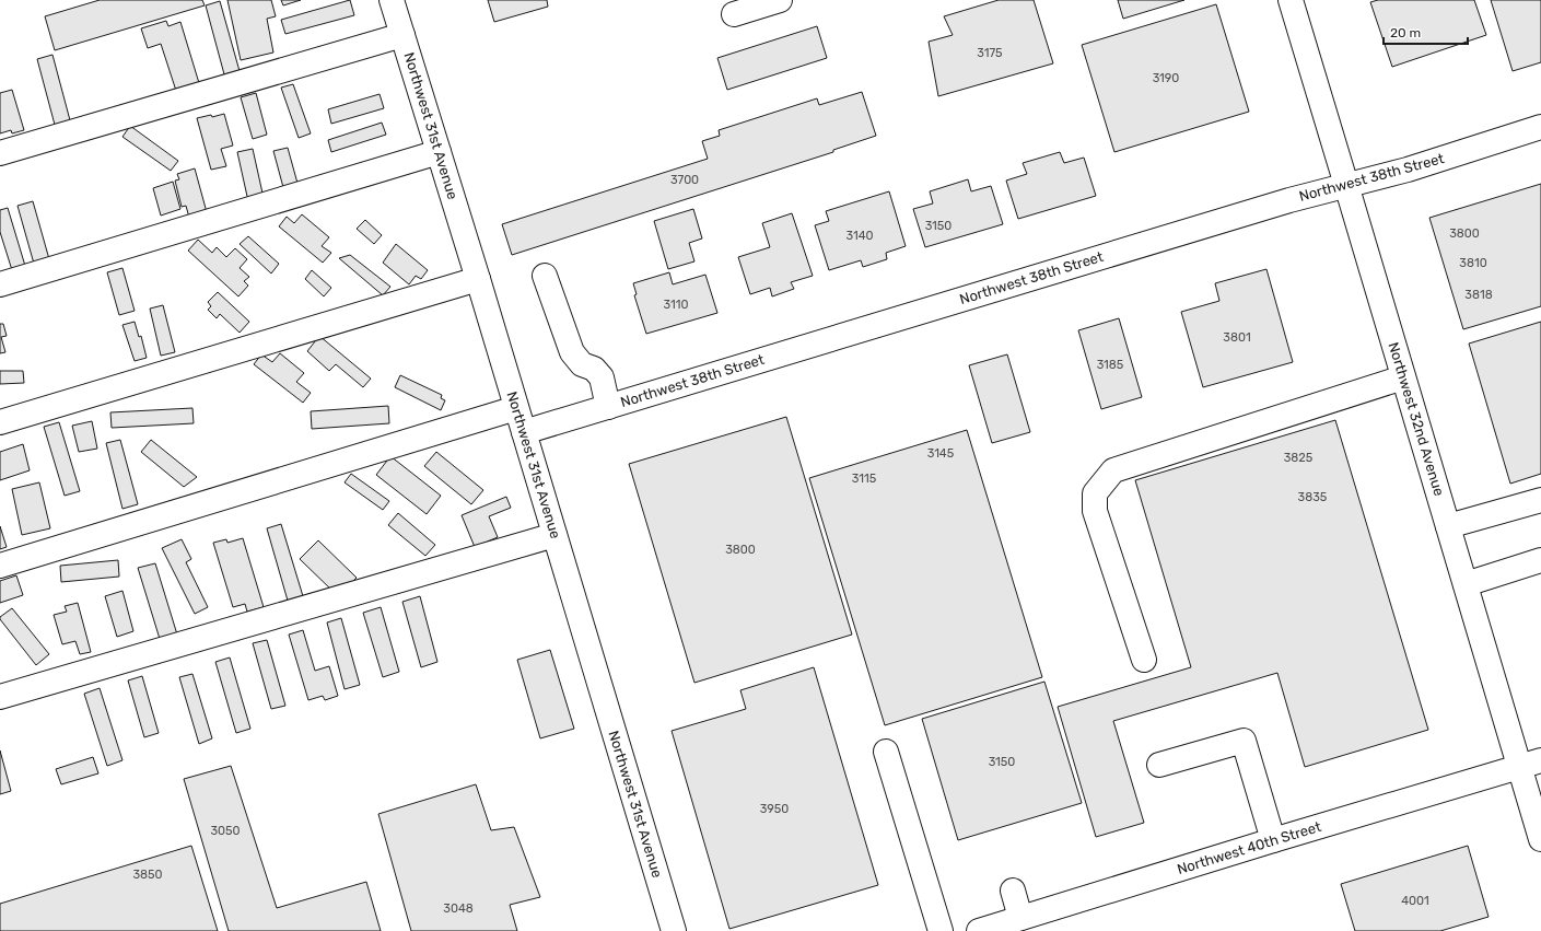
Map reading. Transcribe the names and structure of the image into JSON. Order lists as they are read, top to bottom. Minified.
{"streets":{"street":["Northwest 31st Avenue","Northwest 38th Street","Northwest 32nd Avenue","Northwest 40th Street"]},"crossings":[["Northwest 31st Avenue","Northwest 38th Street"],["Northwest 38th Street","Northwest 32nd Avenue"],["Northwest 32nd Avenue","Northwest 40th Street"]],"house_numbers":["3175","3190","3700","3150","3800","3140","3810","3818","3110","3801","3185","3145","3825","3115","3835","3800","3150","3950","3050","3850","4001","3048"],"scale_bar":"20 m"}
